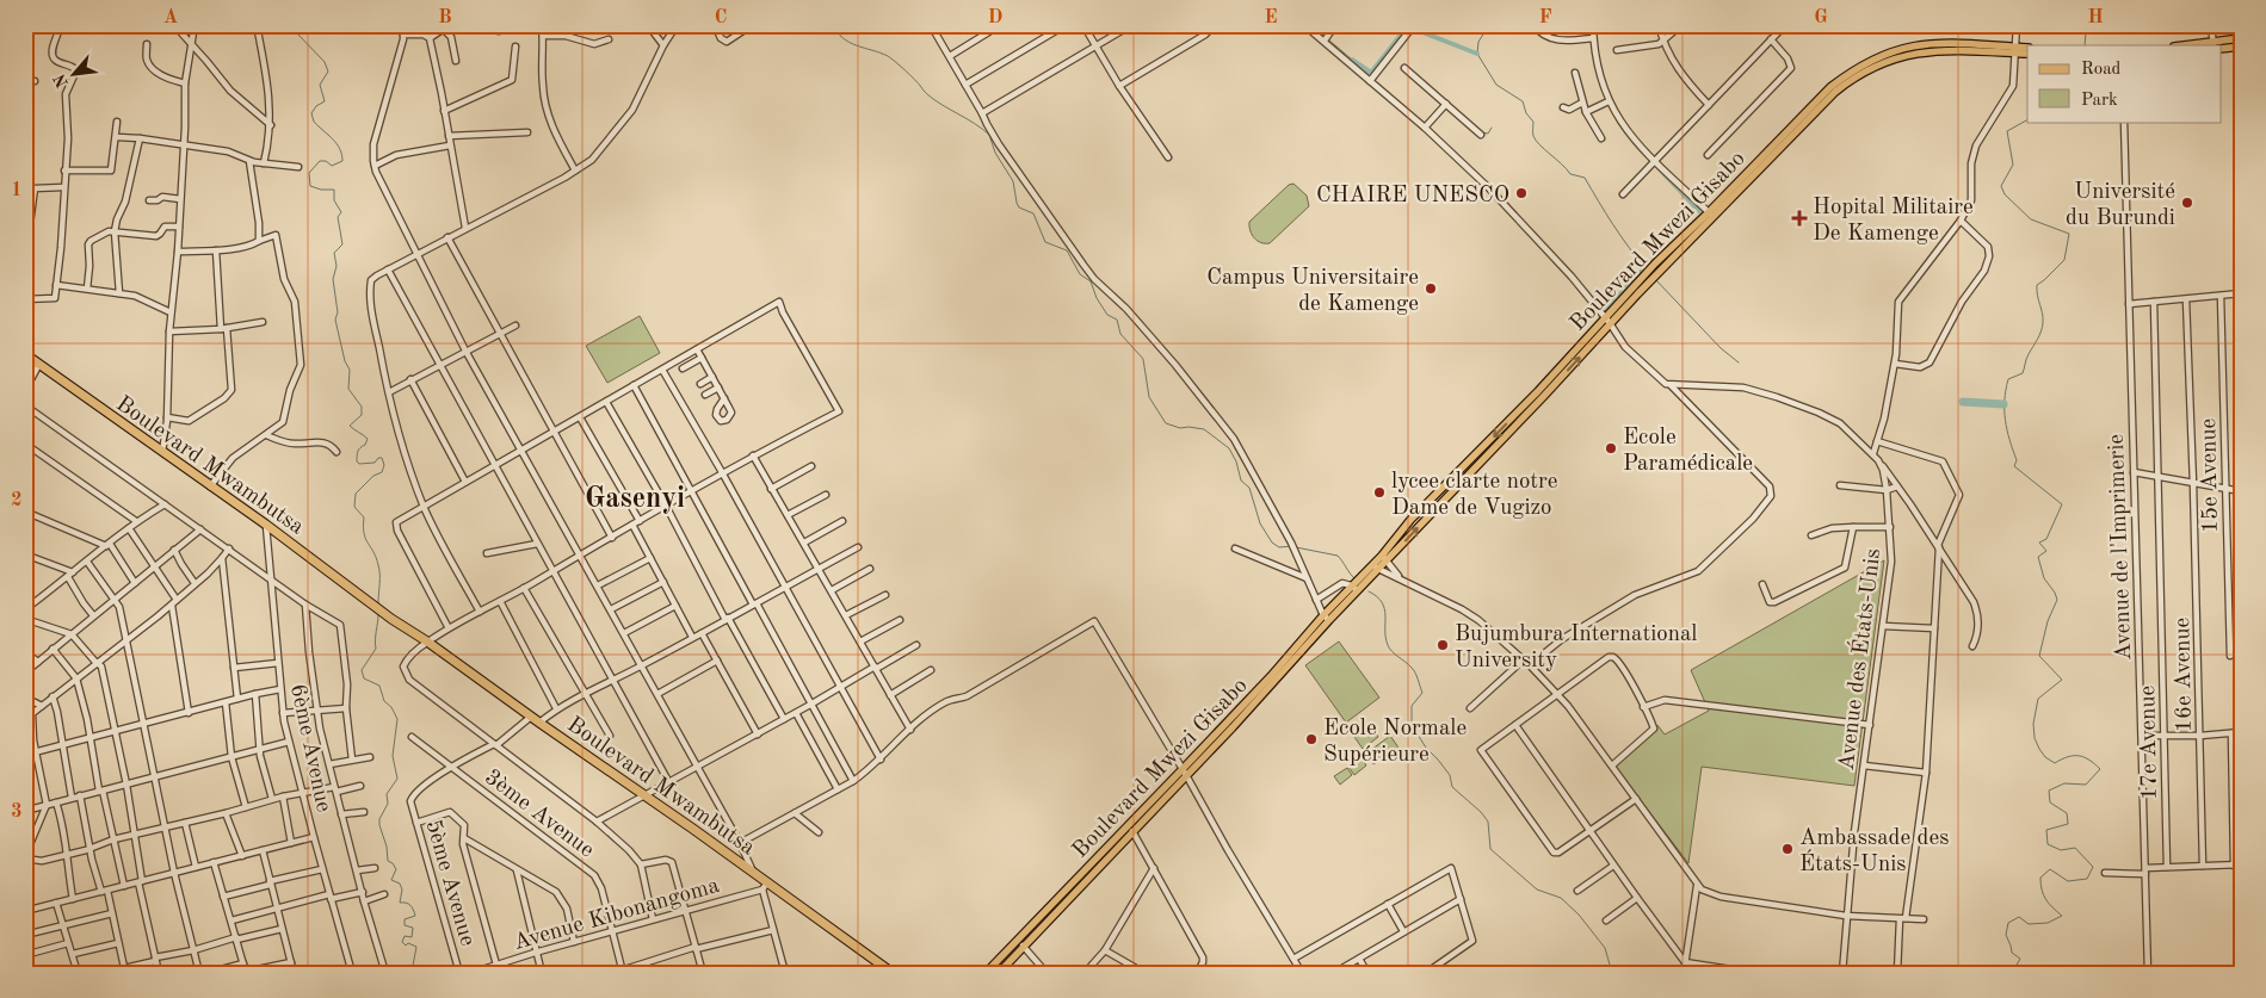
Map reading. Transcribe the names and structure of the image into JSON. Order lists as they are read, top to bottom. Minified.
{"streets":{"highway":["Boulevard Mwambutsa"],"main road":["Boulevard Mwezi Gisabo"],"street":["15e Avenue","Avenue de l'Imprimerie","Avenue des États-Unis","16e Avenue","17e Avenue","6ème Avenue","3ème Avenue","5ème Avenue","Avenue Kibonangoma"]},"crossings":[["Boulevard Mwambutsa","6ème Avenue"],["Boulevard Mwambutsa","Avenue Kibonangoma"],["3ème Avenue","5ème Avenue"],["3ème Avenue","Avenue Kibonangoma"]],"districts":["Gasenyi"],"places":{"other":["CHAIRE UNESCO","Université du Burundi","Campus Universitaire de Kamenge","Ecole Paramédicale","lycee clarte notre Dame de Vugizo","Bujumbura International University","Ecole Normale Supérieure","Ambassade des États-Unis"],"health":["Hopital Militaire De Kamenge"]},"legend":["Road","Park"],"north":"bottom left","grid":{"columns":["A","B","C","D","E","F","G","H"],"rows":["1","2","3"]}}
